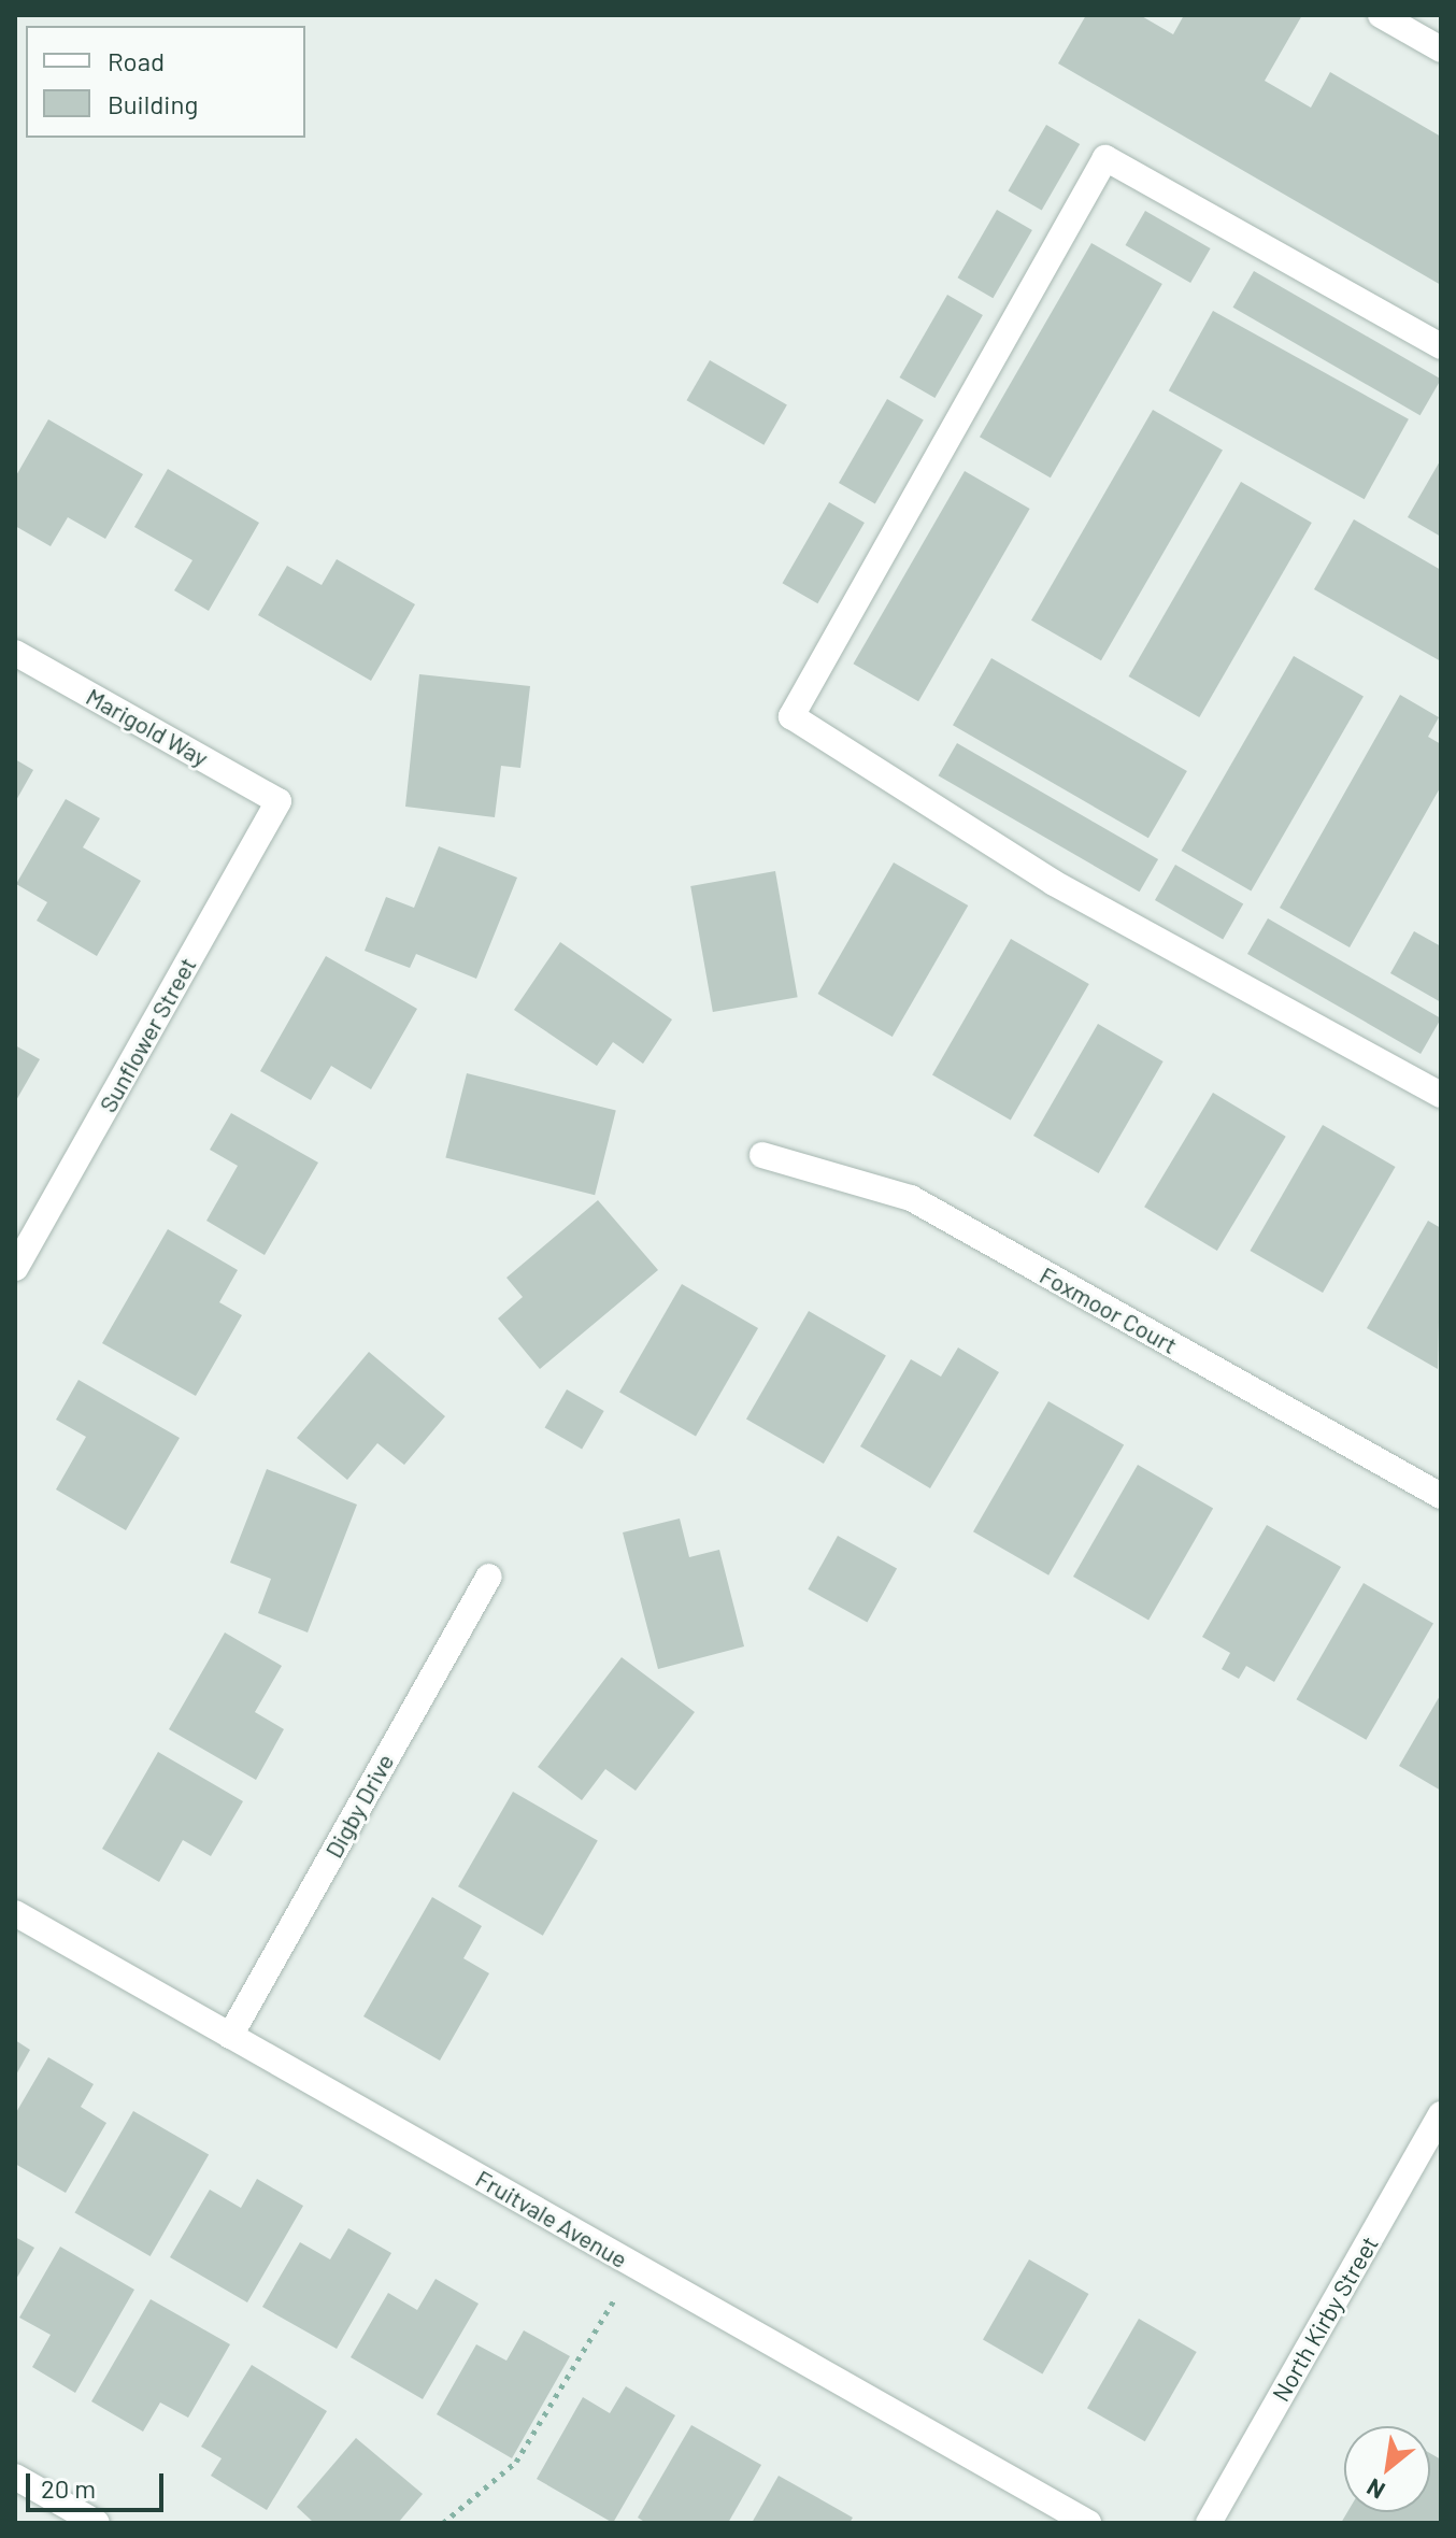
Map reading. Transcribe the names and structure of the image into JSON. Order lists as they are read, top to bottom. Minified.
{"streets":{"street":["Marigold Way","Sunflower Street","Foxmoor Court","Digby Drive","Fruitvale Avenue","North Kirby Street"]},"crossings":[["Marigold Way","Sunflower Street"],["Digby Drive","Fruitvale Avenue"]],"legend":["Road","Building"],"scale_bar":"20 m","north":"bottom left"}
